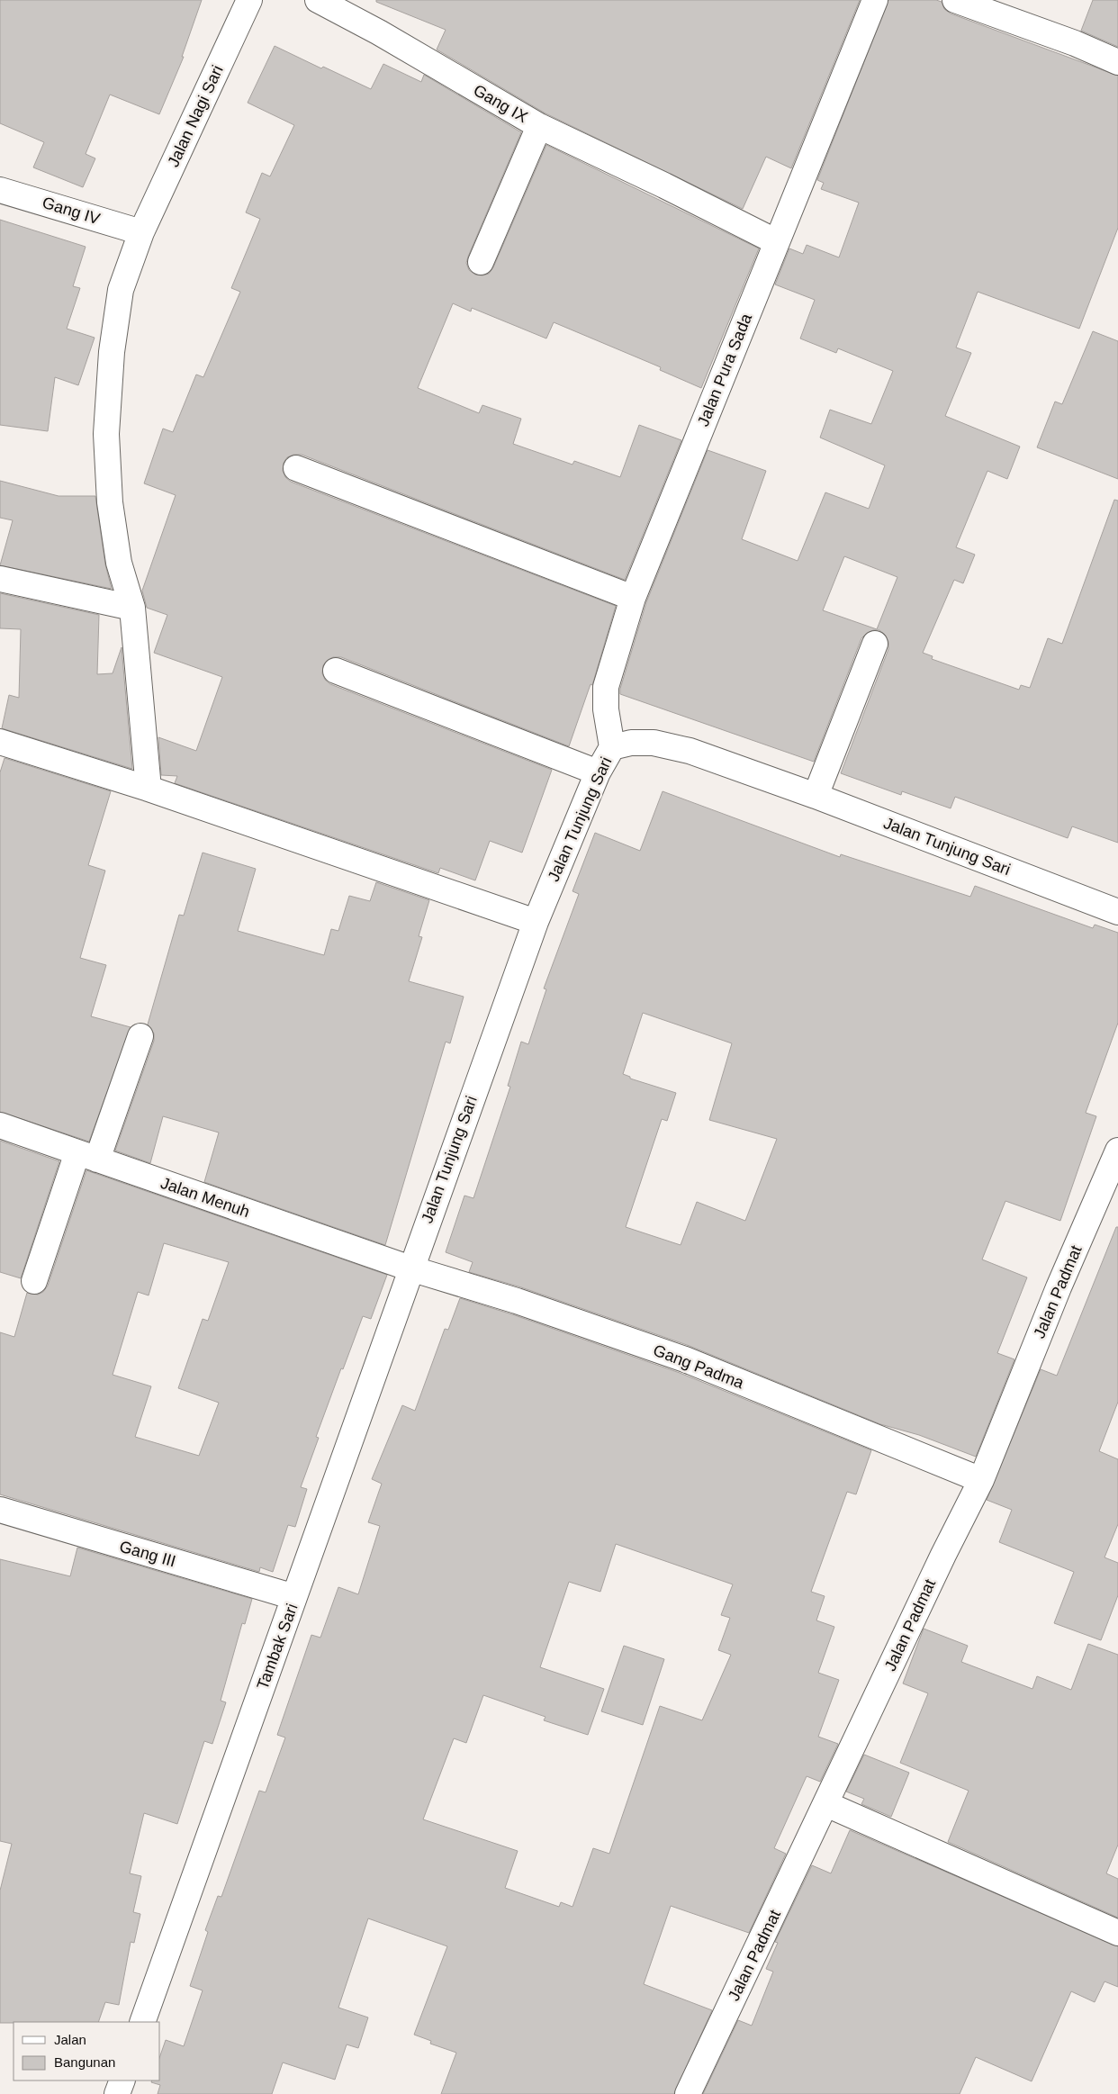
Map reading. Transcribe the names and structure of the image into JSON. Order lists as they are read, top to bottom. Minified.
{"streets":{"street":["Gang IX","Jalan Nagi Sari","Gang IV","Jalan Pura Sada","Jalan Tunjung Sari","Jalan Menuh","Jalan Padmat","Gang Padma","Gang III","Tambak Sari"]},"crossings":[["Gang IX","Jalan Pura Sada"],["Jalan Nagi Sari","Gang IV"],["Jalan Pura Sada","Jalan Tunjung Sari"],["Jalan Tunjung Sari","Jalan Menuh"],["Jalan Tunjung Sari","Gang Padma"],["Jalan Tunjung Sari","Tambak Sari"],["Jalan Menuh","Gang Padma"],["Jalan Menuh","Tambak Sari"],["Jalan Padmat","Gang Padma"],["Gang Padma","Tambak Sari"],["Gang III","Tambak Sari"]],"legend":["Jalan","Bangunan"]}
